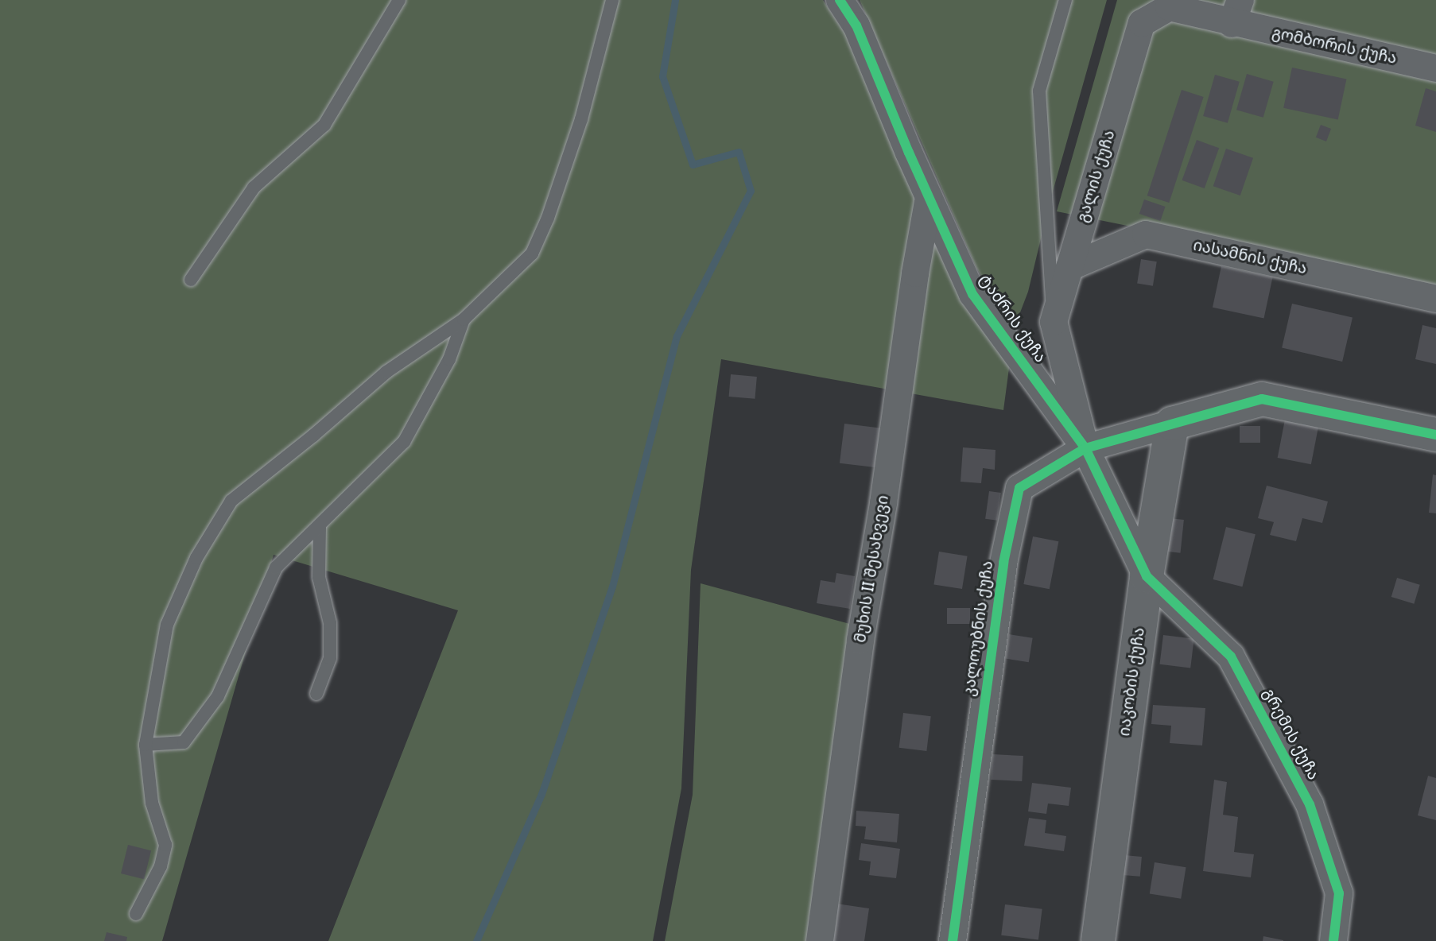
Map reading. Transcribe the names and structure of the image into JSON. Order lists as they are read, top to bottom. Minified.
{"streets":{"street":["გომბორის ქუჩა","გალის ქუჩა","იასამნის ქუჩა","ტაძრის ქუჩა","მუხის II შესახვევი","კალოუბნის ქუჩა","იაკობის ქუჩა","გრემის ქუჩა"]},"crossings":[["გომბორის ქუჩა","გალის ქუჩა"],["გალის ქუჩა","იასამნის ქუჩა"],["ტაძრის ქუჩა","მუხის II შესახვევი"],["ტაძრის ქუჩა","კალოუბნის ქუჩა"],["ტაძრის ქუჩა","იაკობის ქუჩა"],["ტაძრის ქუჩა","გრემის ქუჩა"],["კალოუბნის ქუჩა","იაკობის ქუჩა"],["იაკობის ქუჩა","გრემის ქუჩა"]]}
